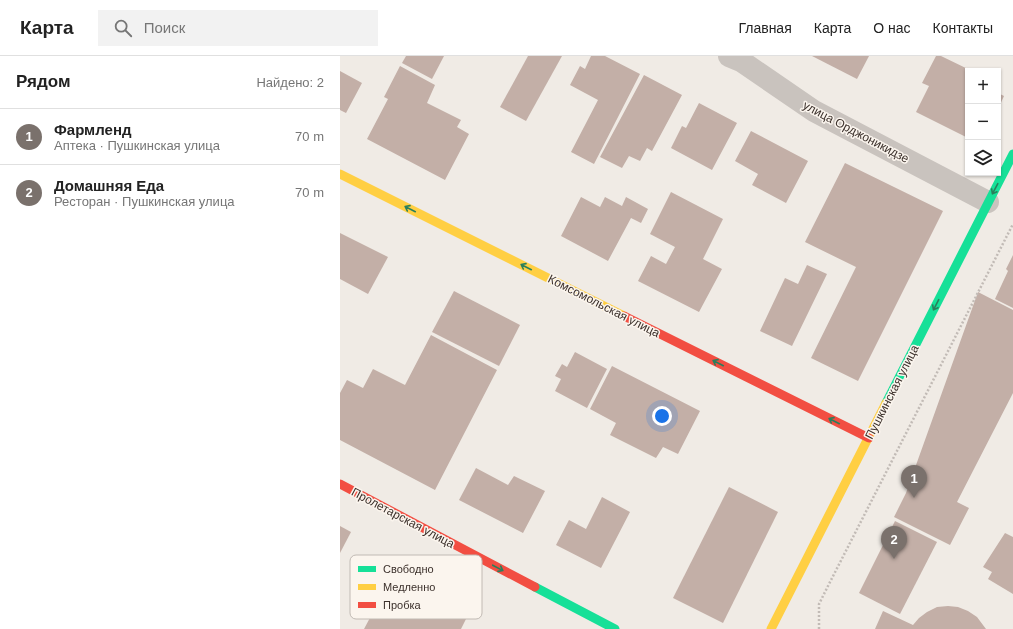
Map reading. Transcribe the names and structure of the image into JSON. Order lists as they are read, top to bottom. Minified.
{"streets":{"main road":["Комсомольская улица","Пушкинская улица","Пролетарская улица"],"street":["улица Орджоникидзе"]},"crossings":[["улица Орджоникидзе","Пушкинская улица"],["Комсомольская улица","Пушкинская улица"]],"one_way":["Комсомольская улица","Пушкинская улица","Пролетарская улица"],"legend":["Свободно","Медленно","Пробка"],"page":{"header":"Карта","search":"Поиск","nav":["Главная","Карта","О нас","Контакты"],"heading":["Рядом","Найдено: 2"],"map_buttons":["+","−"],"list":[{"mark":"1","name":"Фармленд","note":"Аптека · Пушкинская улица","value":"70 m"},{"mark":"2","name":"Домашняя Еда","note":"Ресторан · Пушкинская улица","value":"70 m"}],"pins":["1","2"]}}
